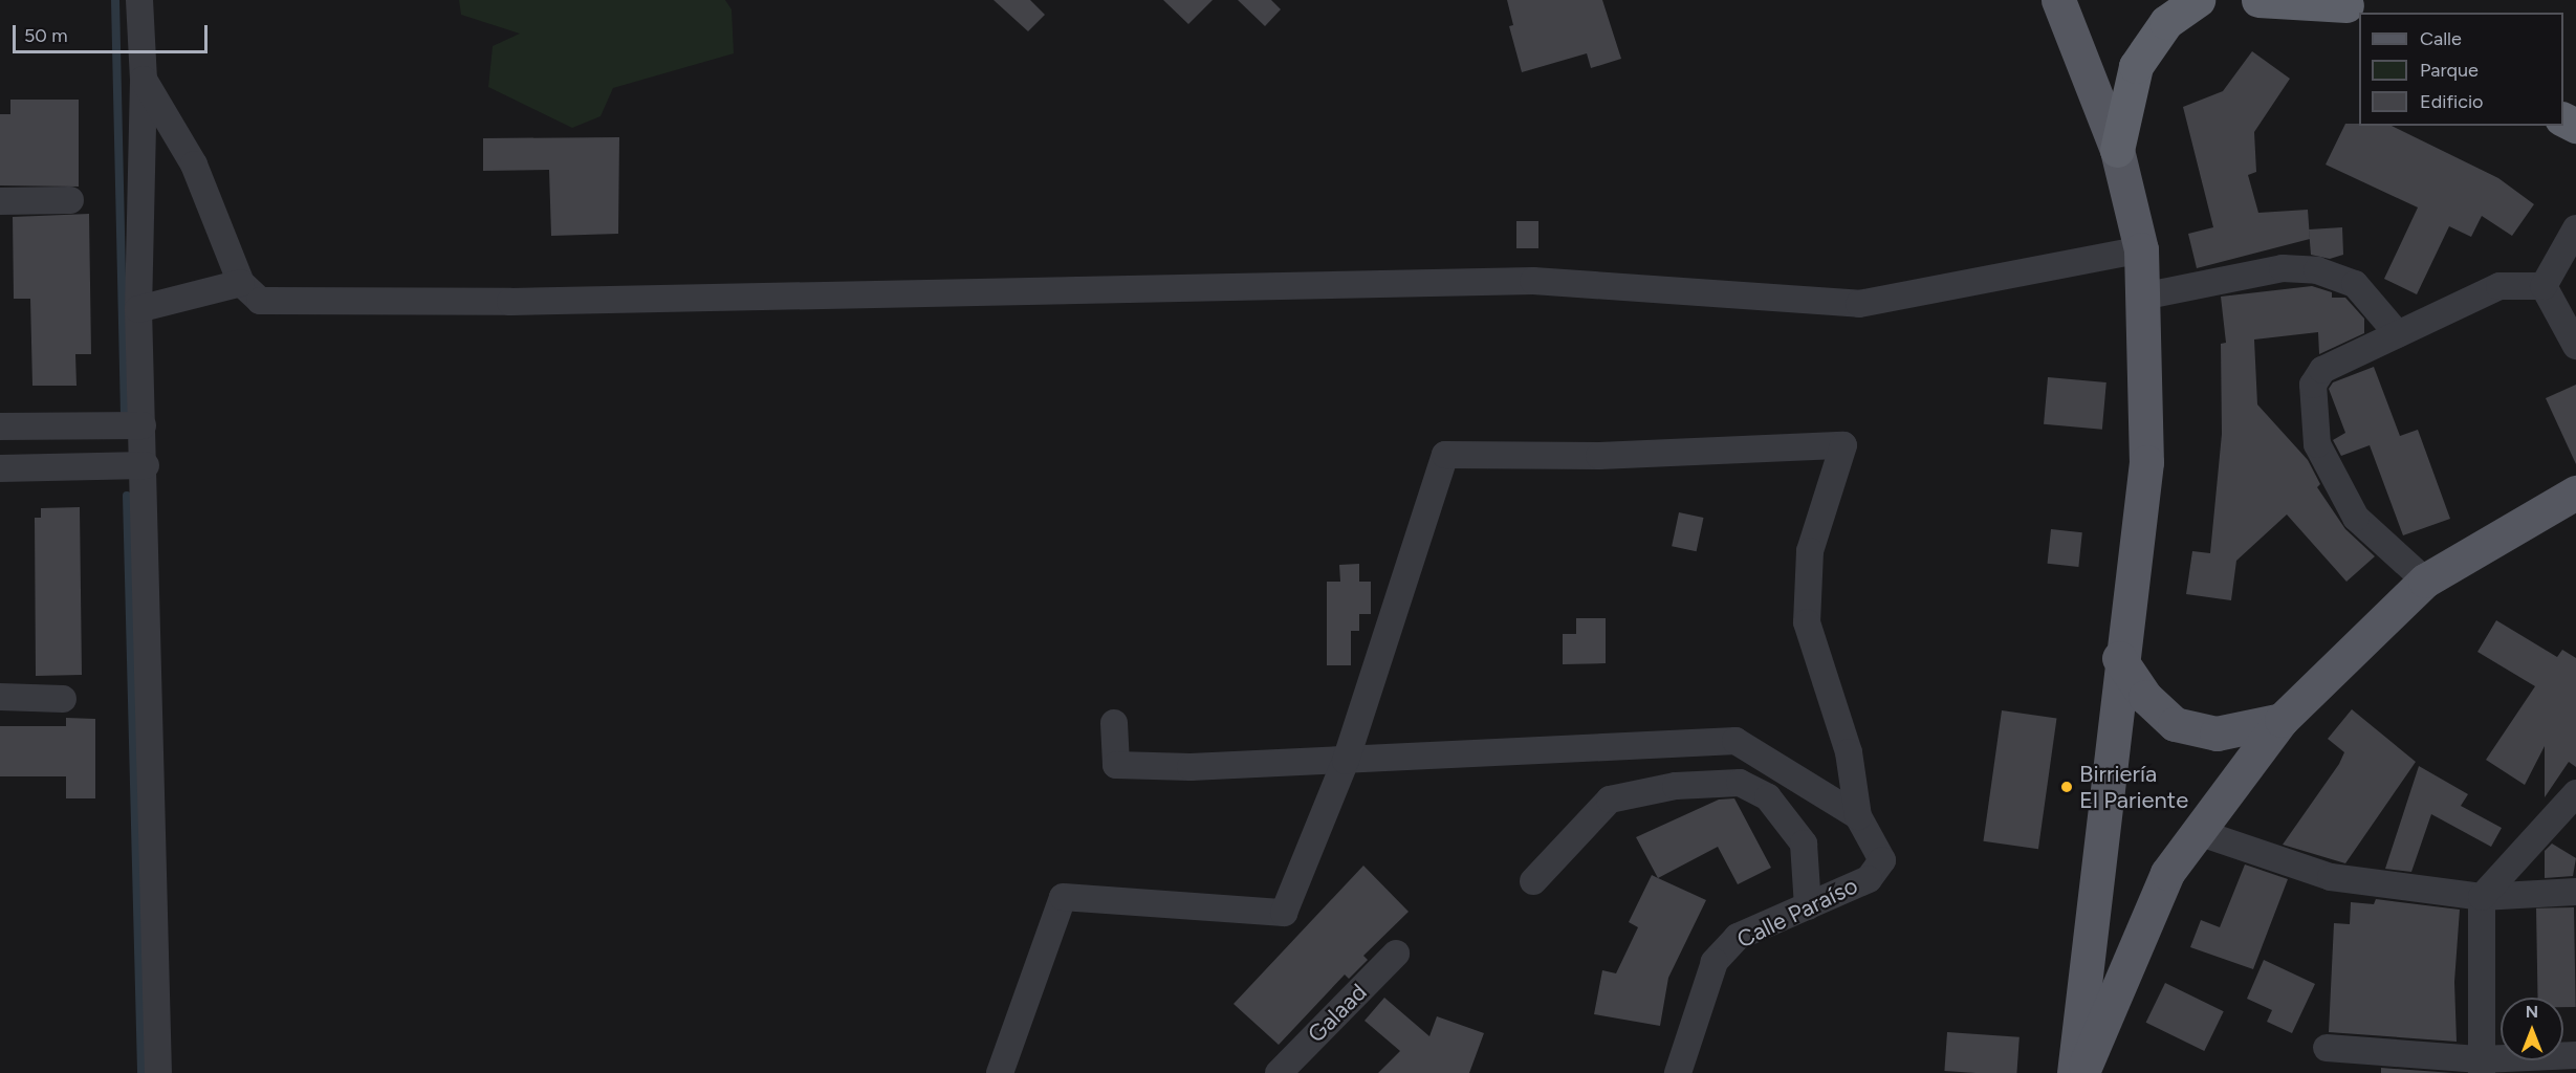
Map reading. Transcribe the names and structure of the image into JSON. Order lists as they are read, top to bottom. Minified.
{"streets":{"street":["Calle Paraíso","Galaad"]},"places":["Birriería El Pariente"],"legend":["Calle","Parque","Edificio"],"scale_bar":"50 m","north":"top"}
